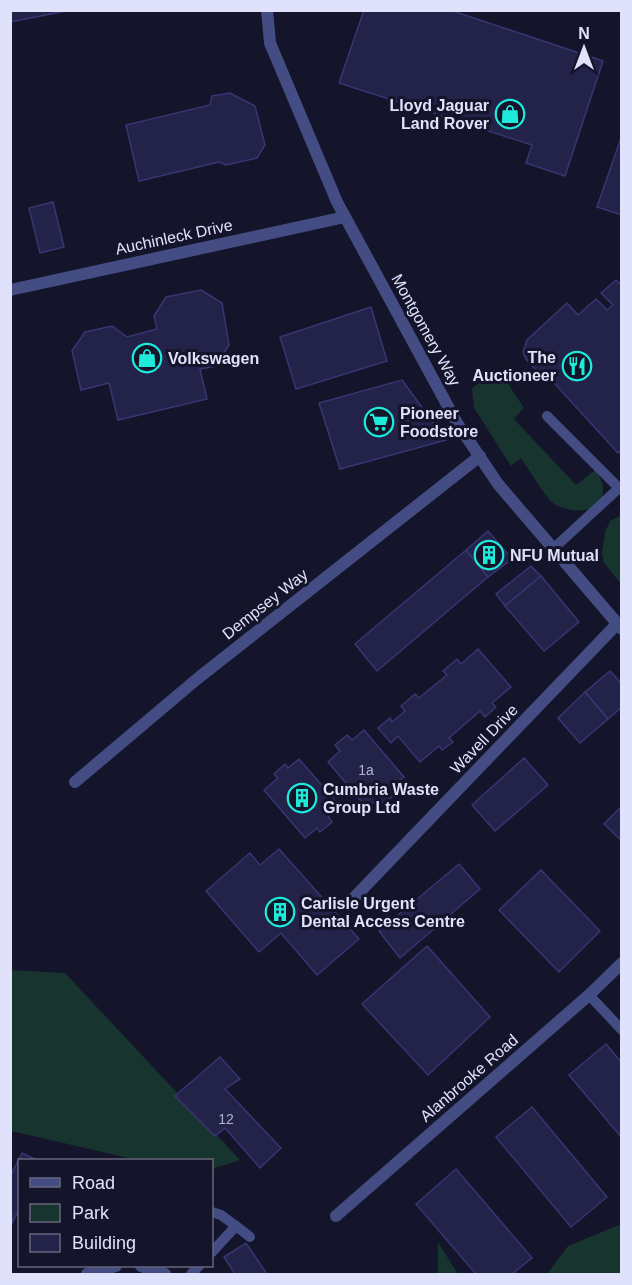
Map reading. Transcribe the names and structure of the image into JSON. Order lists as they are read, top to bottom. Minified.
{"streets":{"street":["Auchinleck Drive","Montgomery Way","Dempsey Way","Wavell Drive","Alanbrooke Road"]},"crossings":[["Auchinleck Drive","Montgomery Way"],["Montgomery Way","Dempsey Way"],["Montgomery Way","Wavell Drive"]],"places":{"shop":["Lloyd Jaguar Land Rover","Volkswagen"],"restaurant":["The Auctioneer"],"supermarket":["Pioneer Foodstore"],"building":["NFU Mutual","Cumbria Waste Group Ltd","Carlisle Urgent Dental Access Centre"]},"house_numbers":["1a","12"],"legend":["Road","Park","Building"],"north":"top"}
